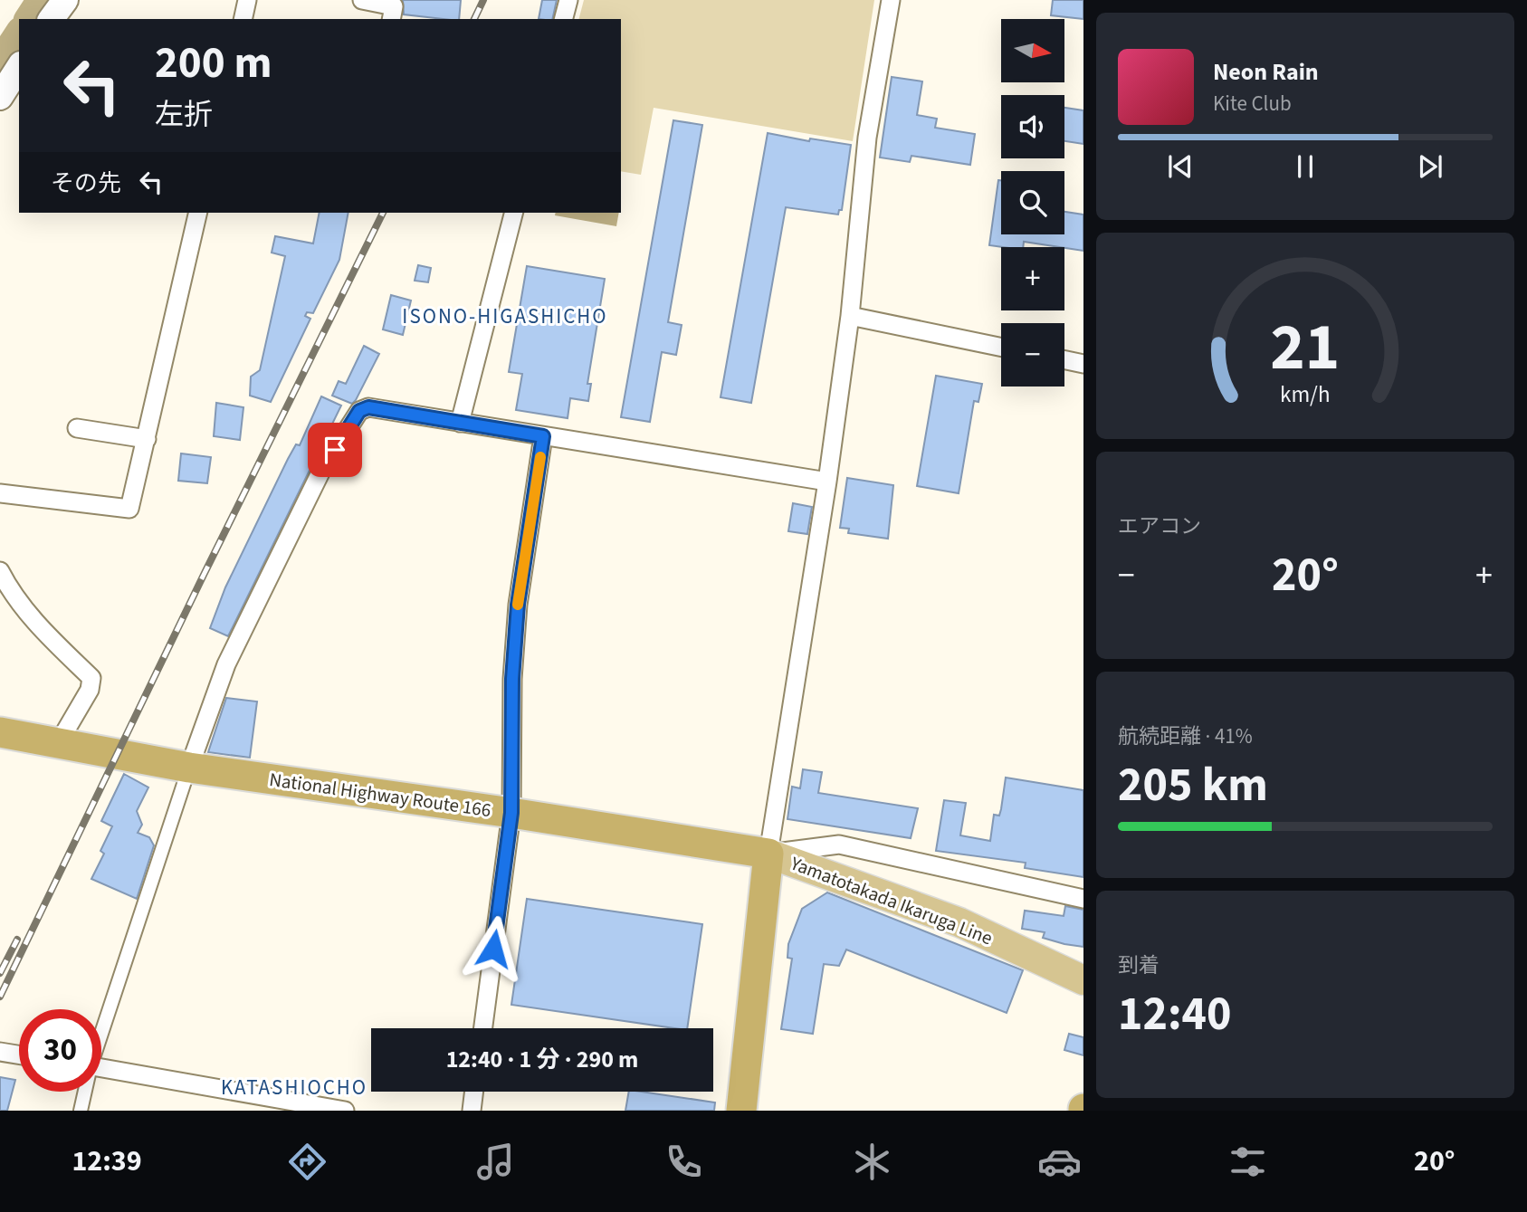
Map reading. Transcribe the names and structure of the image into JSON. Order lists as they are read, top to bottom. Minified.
{"streets":{"highway":["National Highway Route 166"],"main road":["Yamatotakada Ikaruga Line"]},"crossings":[["National Highway Route 166","Yamatotakada Ikaruga Line"]],"districts":["ISONO-HIGASHICHO","KATASHIOCHO"],"north":"right","page":{"map_buttons":["+","−"],"turn":["200 m","左折"],"song":["Neon Rain","Kite Club"],"then":"その先","tile":["エアコン",["航続距離 · 41%","205 km"],["到着","12:40"]],"heat":["−","20°","+"],"limit":"30","trip":"12:40 · 1 分 · 290 m","tabs":["12:39","20°"],"gauge":["21","km/h"]}}
